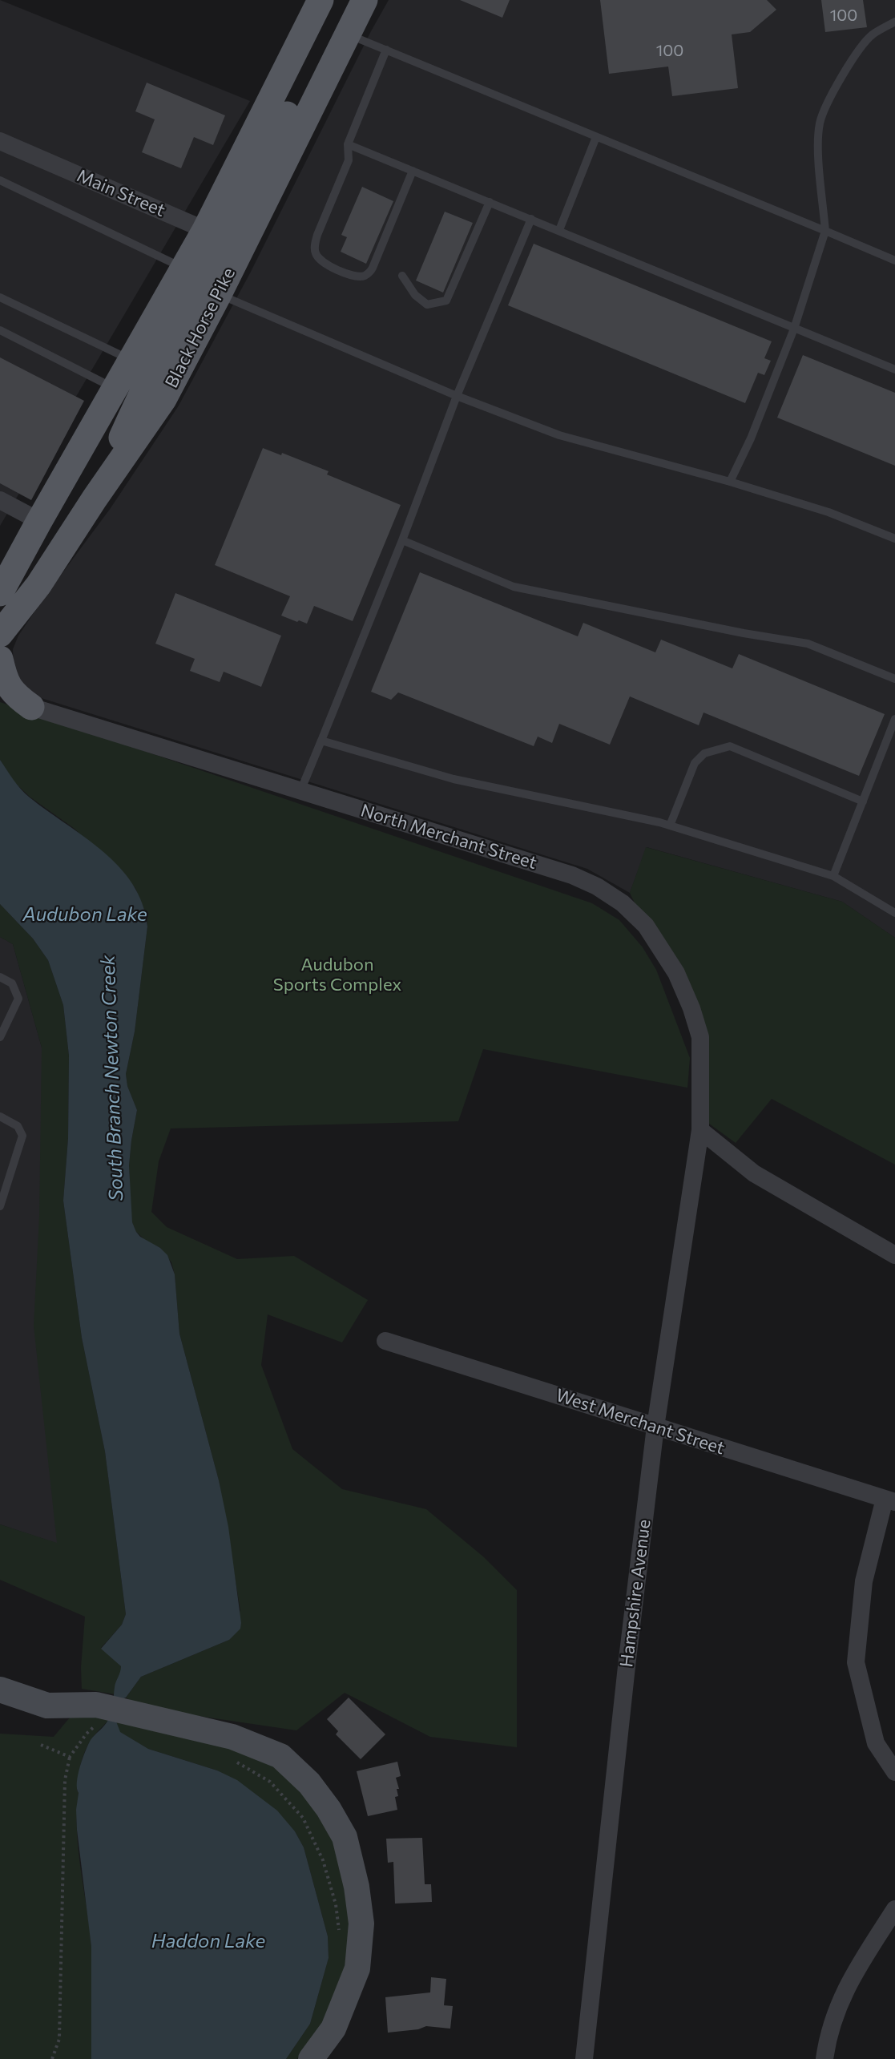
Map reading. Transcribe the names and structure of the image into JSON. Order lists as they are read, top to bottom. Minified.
{"streets":{"main road":["Black Horse Pike"],"street":["Main Street","North Merchant Street","West Merchant Street","Hampshire Avenue"]},"crossings":[["Main Street","Black Horse Pike"],["North Merchant Street","Hampshire Avenue"],["West Merchant Street","Hampshire Avenue"]],"water":["Audubon Lake","South Branch Newton Creek","Haddon Lake"],"parks":["Audubon Sports Complex"],"house_numbers":["100","100"]}
